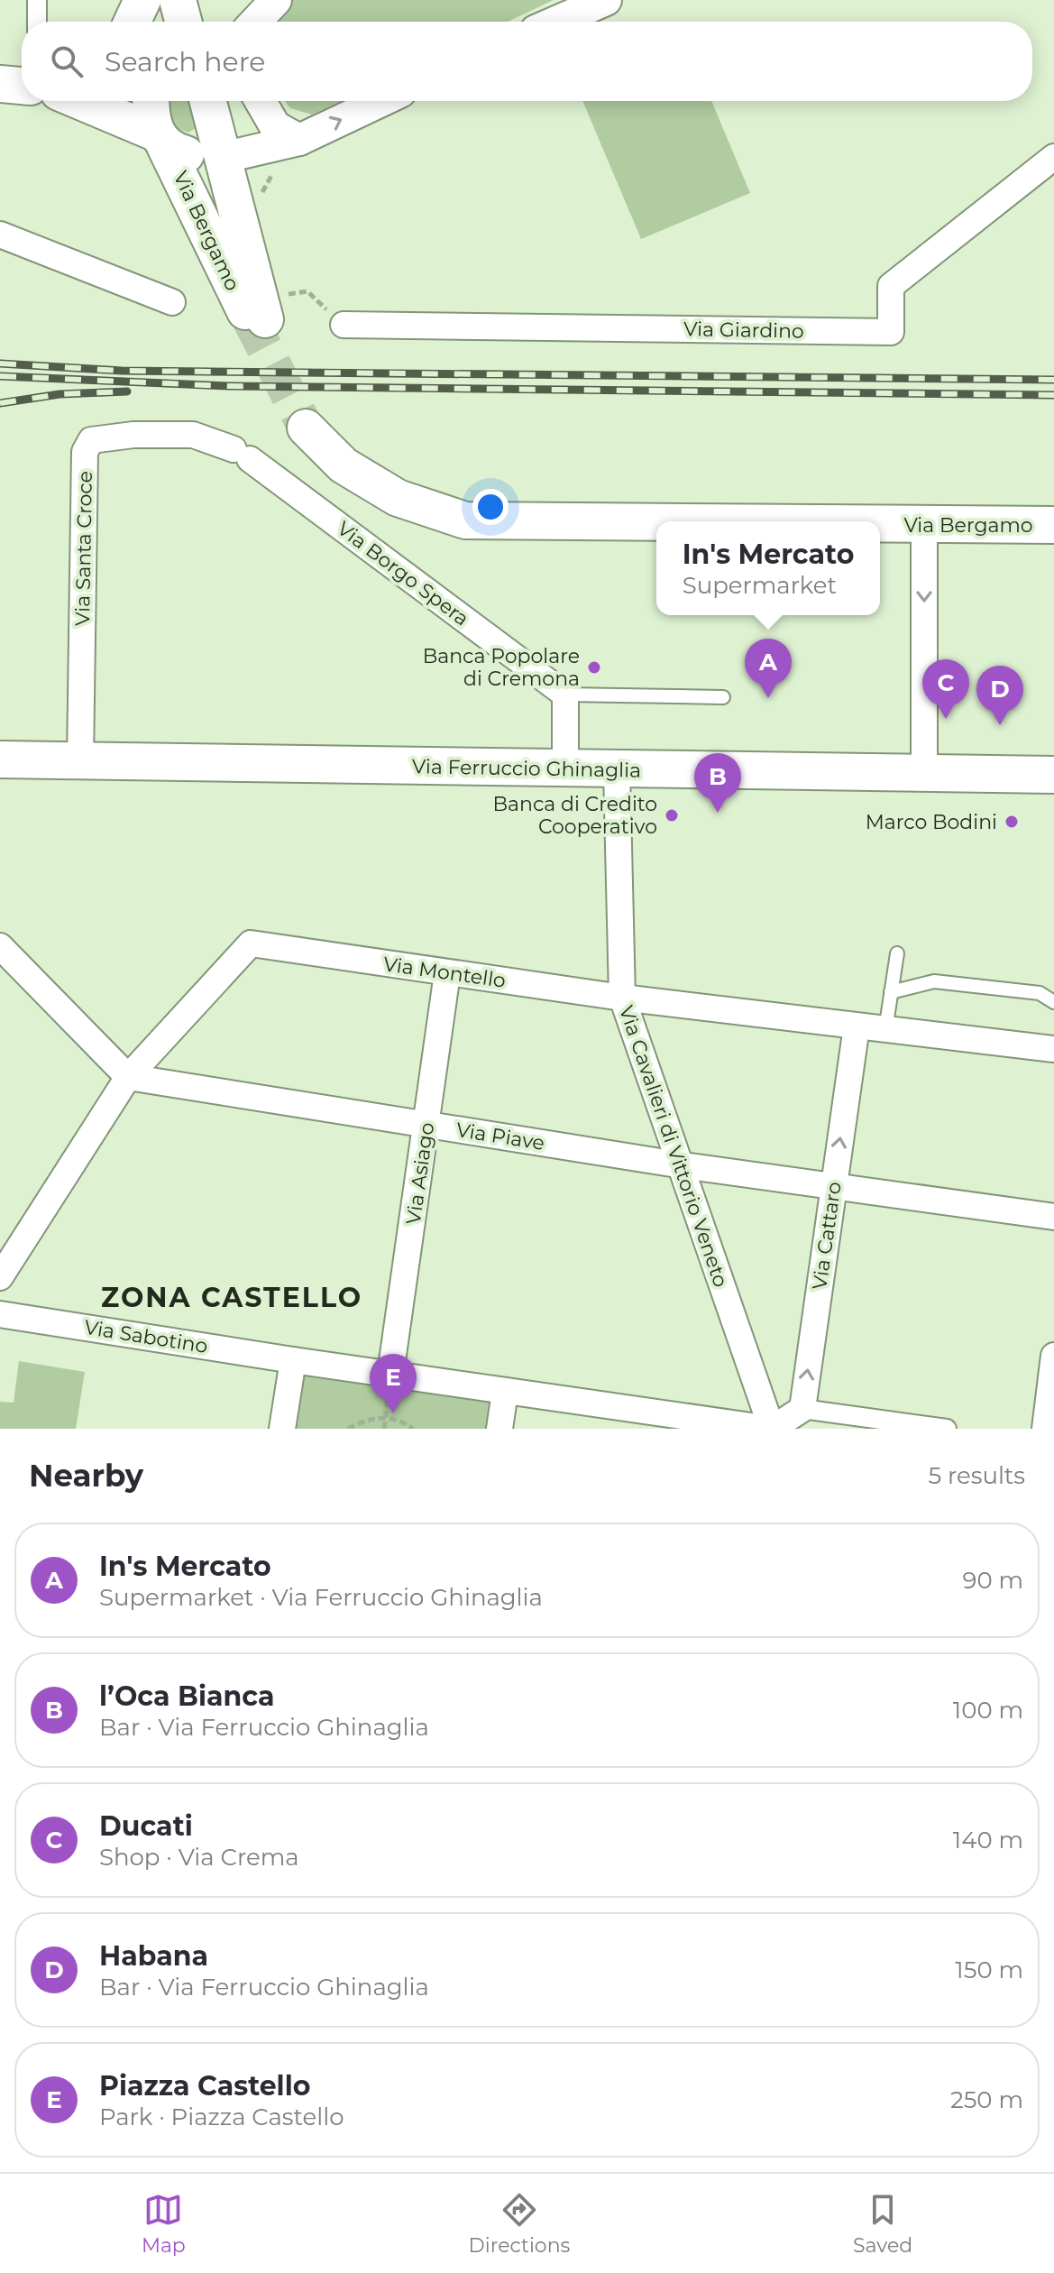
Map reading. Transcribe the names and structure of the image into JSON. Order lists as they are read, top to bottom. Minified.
{"streets":{"main road":["Via Bergamo","Via Ferruccio Ghinaglia"],"street":["Via Giardino","Via Santa Croce","Via Borgo Spera","Via Montello","Via Piave","Via Cavalieri di Vittorio Veneto","Via Asiago","Via Cattaro","Via Sabotino"]},"crossings":[["Via Santa Croce","Via Borgo Spera"],["Via Santa Croce","Via Ferruccio Ghinaglia"],["Via Ferruccio Ghinaglia","Via Cavalieri di Vittorio Veneto"],["Via Montello","Via Piave"],["Via Montello","Via Cavalieri di Vittorio Veneto"],["Via Montello","Via Asiago"],["Via Montello","Via Cattaro"],["Via Piave","Via Cavalieri di Vittorio Veneto"],["Via Piave","Via Asiago"],["Via Piave","Via Cattaro"],["Via Cavalieri di Vittorio Veneto","Via Sabotino"],["Via Asiago","Via Sabotino"]],"one_way":["Via Cattaro"],"districts":["ZONA CASTELLO"],"places":["Banca Popolare di Cremona","Banca di Credito Cooperativo","Marco Bodini"],"page":{"search":"Search here","popup":["In's Mercato","Supermarket"],"pins":["A","C","D","B","E"],"heading":["Nearby","5 results"],"list":[{"mark":"A","name":"In's Mercato","note":"Supermarket · Via Ferruccio Ghinaglia","value":"90 m"},{"mark":"B","name":"l’Oca Bianca","note":"Bar · Via Ferruccio Ghinaglia","value":"100 m"},{"mark":"C","name":"Ducati","note":"Shop · Via Crema","value":"140 m"},{"mark":"D","name":"Habana","note":"Bar · Via Ferruccio Ghinaglia","value":"150 m"},{"mark":"E","name":"Piazza Castello","note":"Park · Piazza Castello","value":"250 m"}],"nav":["Map","Directions","Saved"]}}
